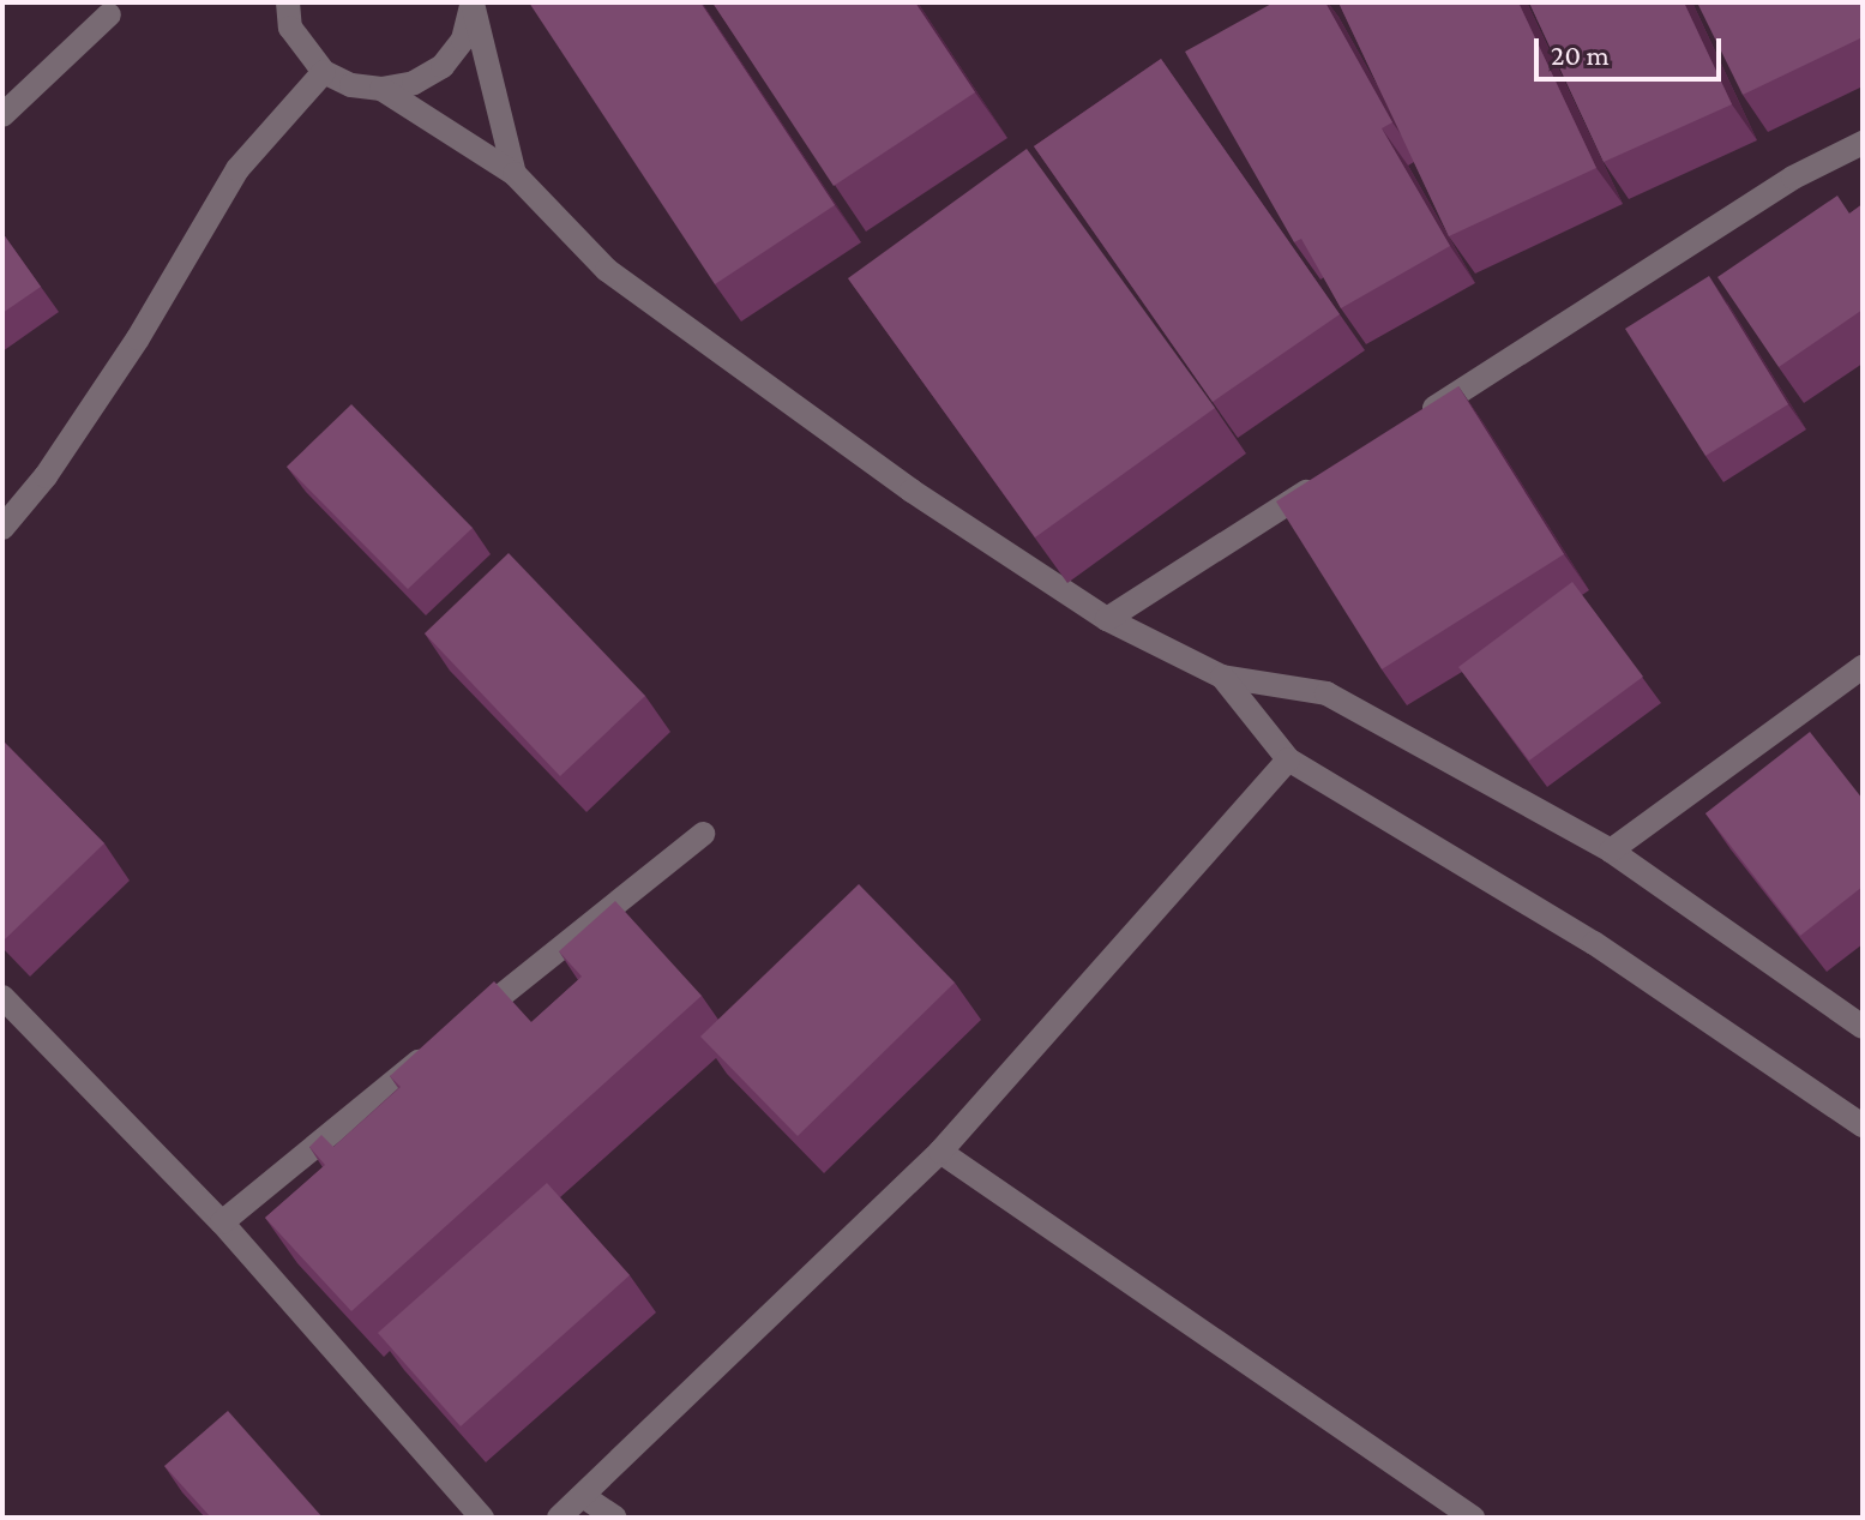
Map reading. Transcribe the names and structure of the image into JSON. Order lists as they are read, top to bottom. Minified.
{"scale_bar":"20 m"}
